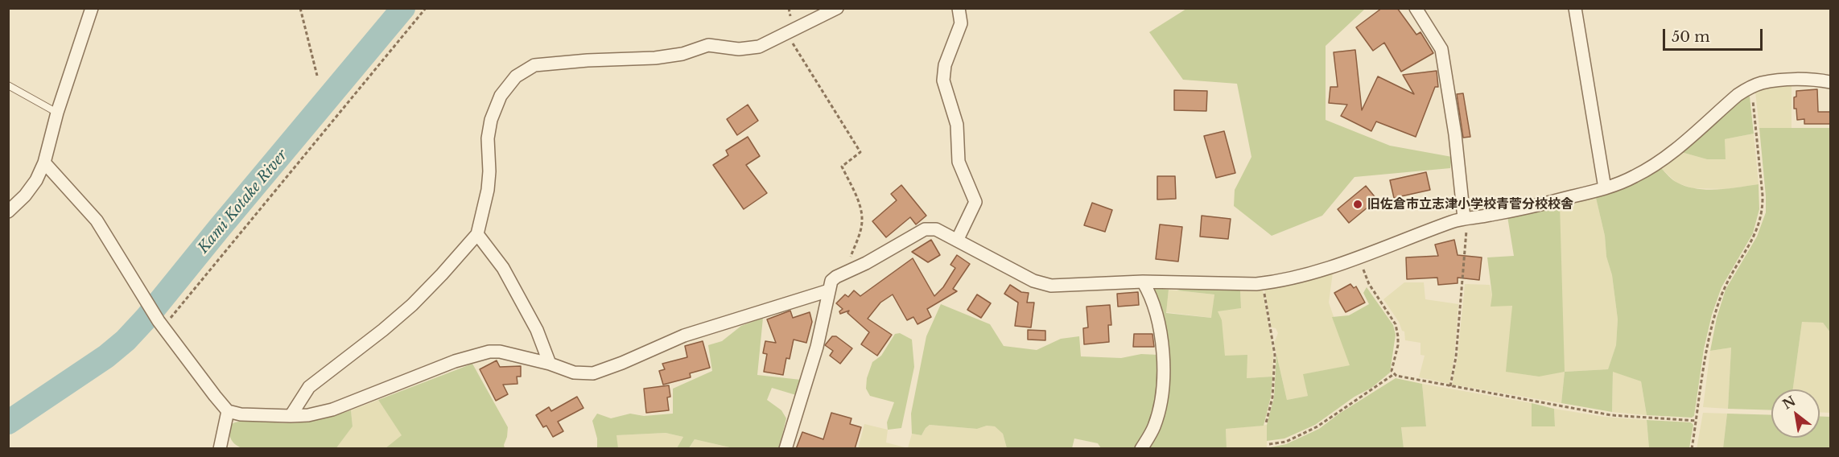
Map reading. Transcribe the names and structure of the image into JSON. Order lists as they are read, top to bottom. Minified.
{"water":["Kami Kotake River"],"places":["旧佐倉市立志津小学校青菅分校校舎"],"scale_bar":"50 m","north":"top left"}
